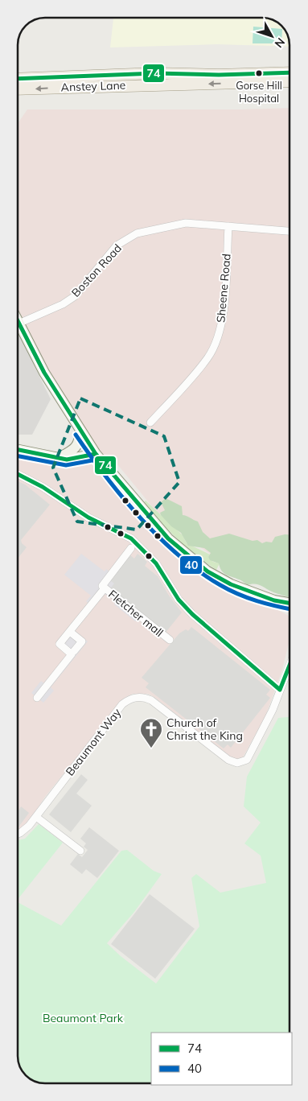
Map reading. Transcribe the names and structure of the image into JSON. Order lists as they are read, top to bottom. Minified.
{"streets":{"main road":["Anstey Lane"],"street":["Boston Road","Sheene Road","Fletcher mall","Beaumont Way"]},"crossings":[["Boston Road","Sheene Road"]],"parks":["Beaumont Park"],"places":{"other":["Gorse Hill Hospital"],"church":["Church of Christ the King"]},"lines":["transit line 74","transit line 40"],"legend":["74","40"],"north":"bottom right"}
